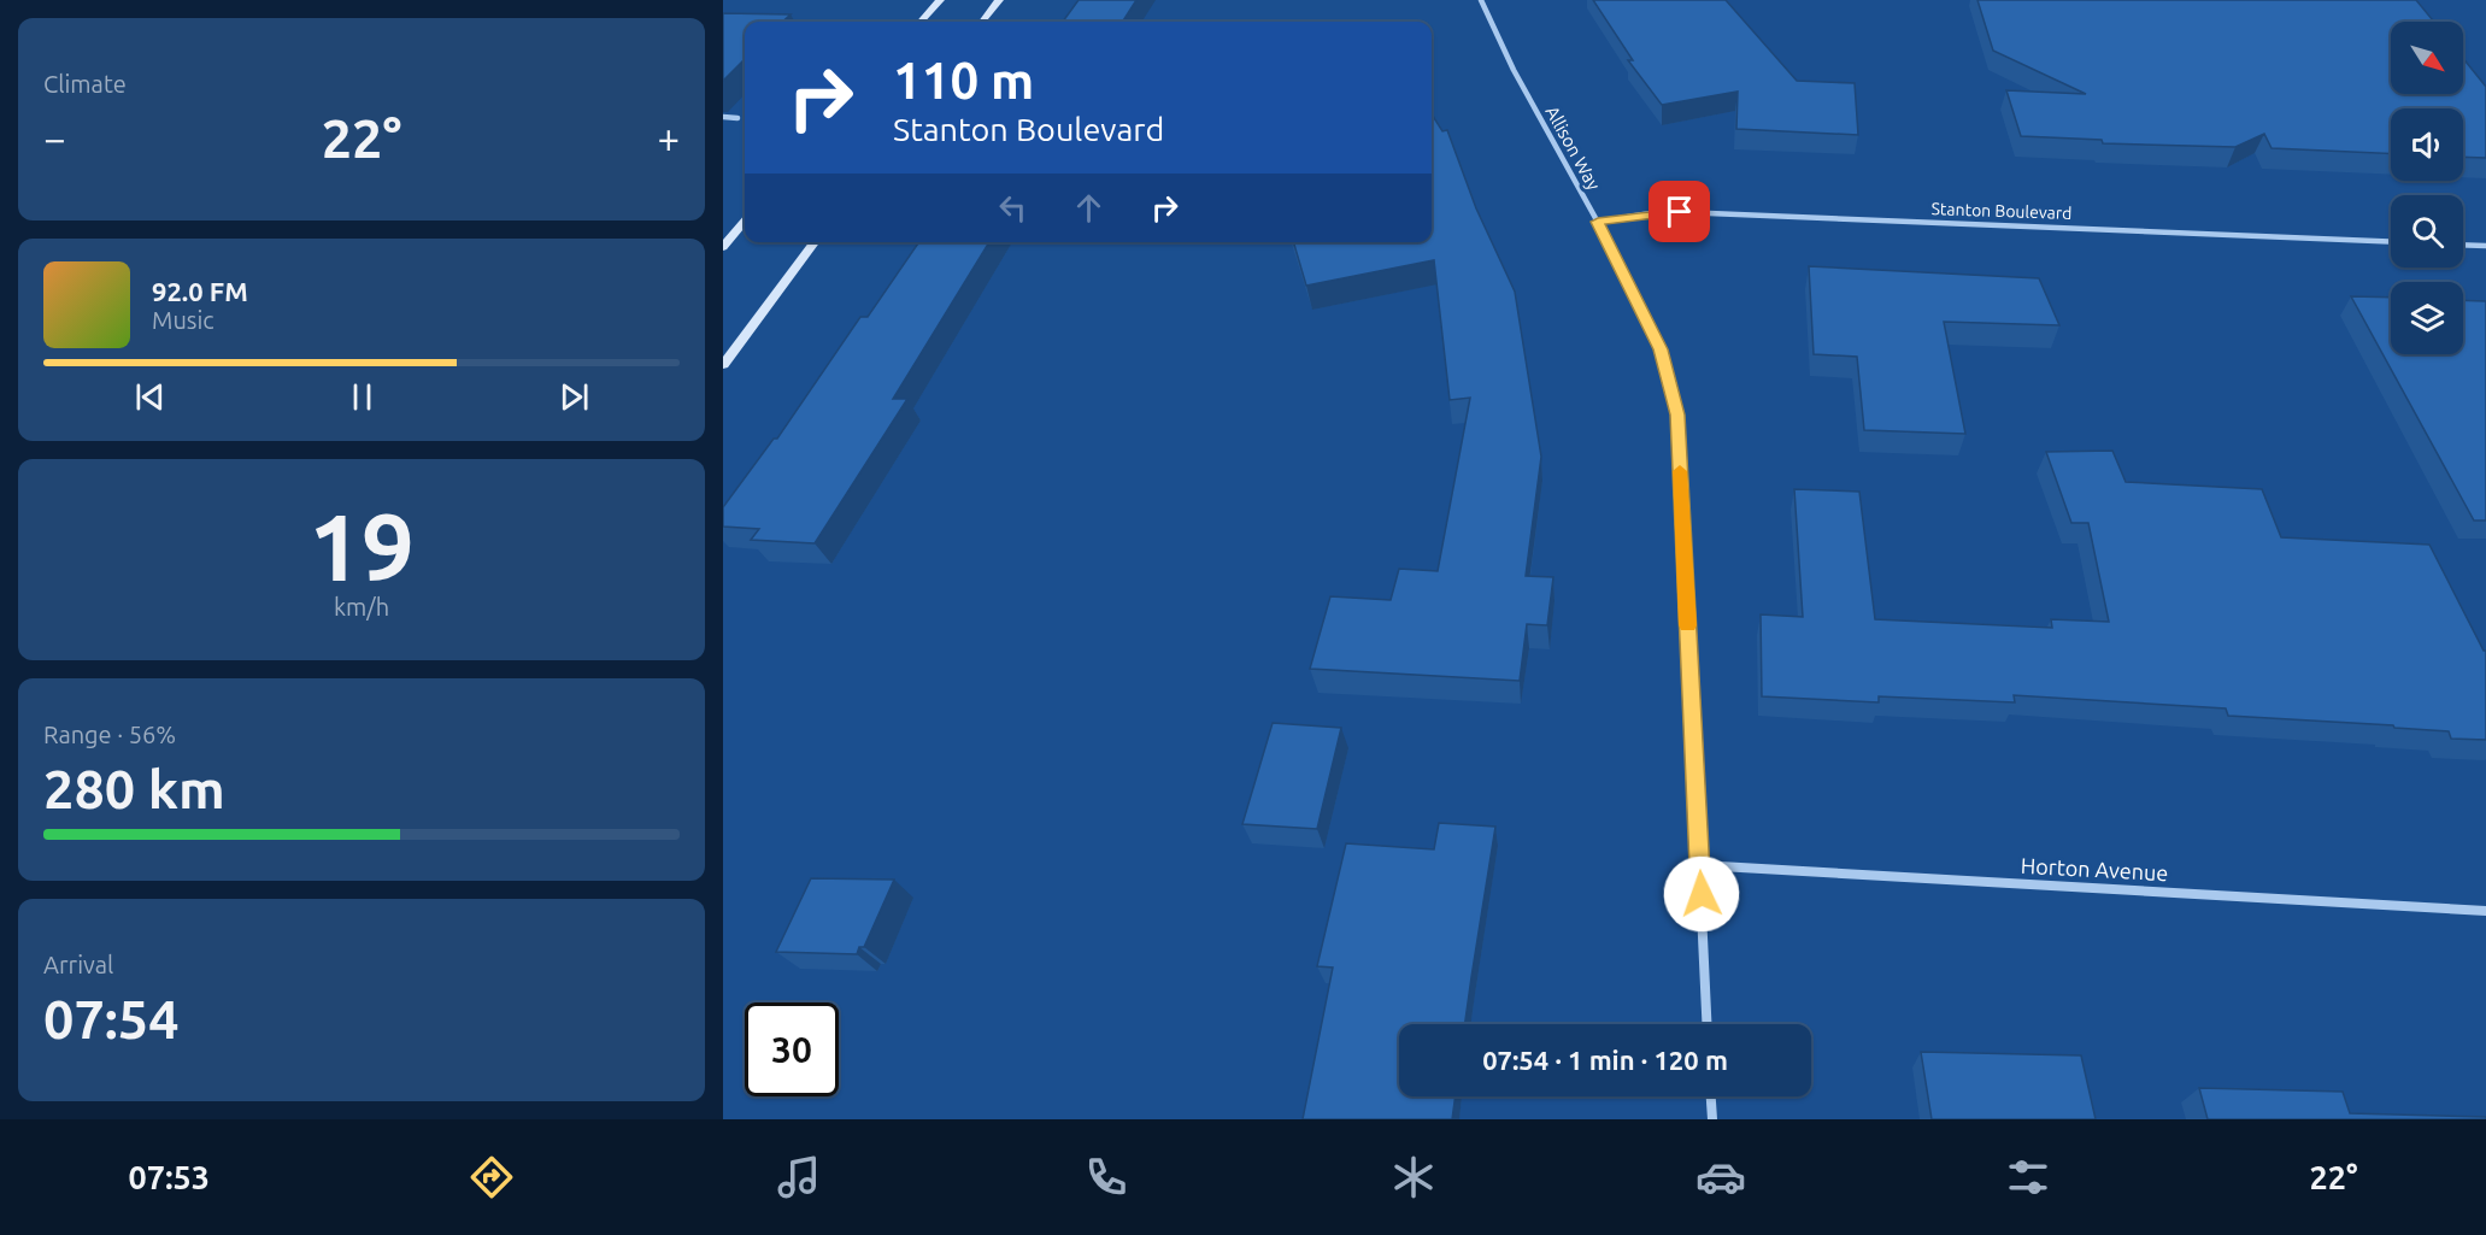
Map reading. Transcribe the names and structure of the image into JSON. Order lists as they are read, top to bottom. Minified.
{"streets":{"street":["Allison Way","Stanton Boulevard","Horton Avenue"]},"crossings":[["Allison Way","Stanton Boulevard"],["Allison Way","Horton Avenue"]],"north":"bottom right","page":{"tile":["Climate",["19","km/h"],["Range · 56%","280 km"],["Arrival","07:54"]],"turn":["110 m","Stanton Boulevard"],"heat":["−","22°","+"],"song":["92.0 FM","Music"],"limit":"30","trip":"07:54 · 1 min · 120 m","tabs":["07:53","22°"]}}
